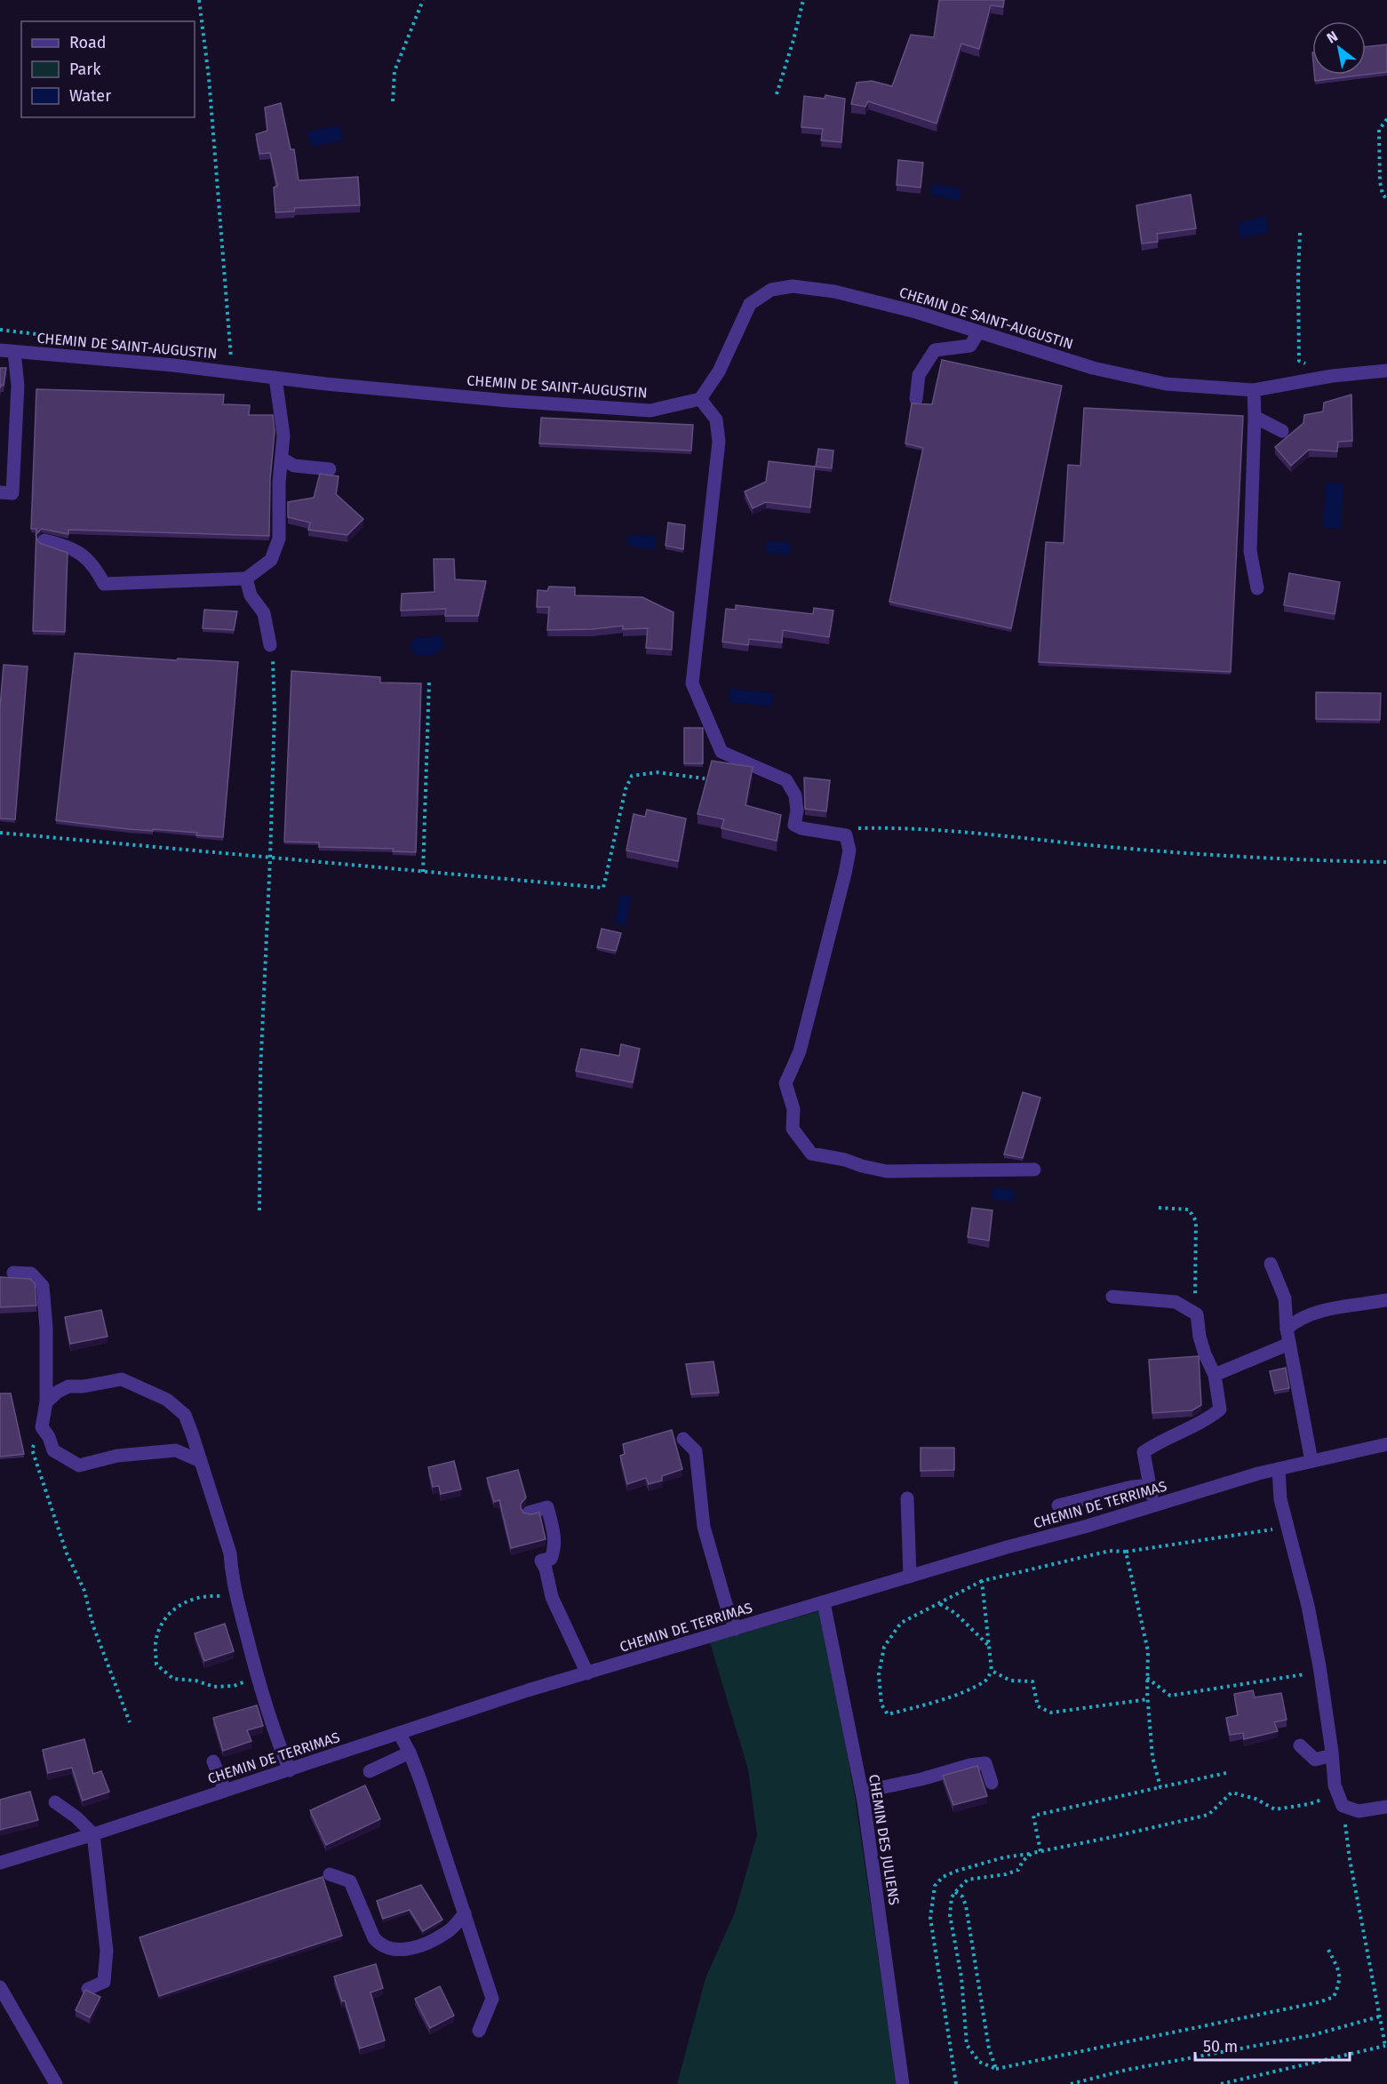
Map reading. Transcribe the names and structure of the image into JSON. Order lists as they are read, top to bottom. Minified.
{"streets":{"street":["CHEMIN DE SAINT-AUGUSTIN","CHEMIN DE TERRIMAS","CHEMIN DES JULIENS"]},"crossings":[["CHEMIN DE TERRIMAS","CHEMIN DES JULIENS"]],"legend":["Road","Park","Water"],"scale_bar":"50 m","north":"top left"}
